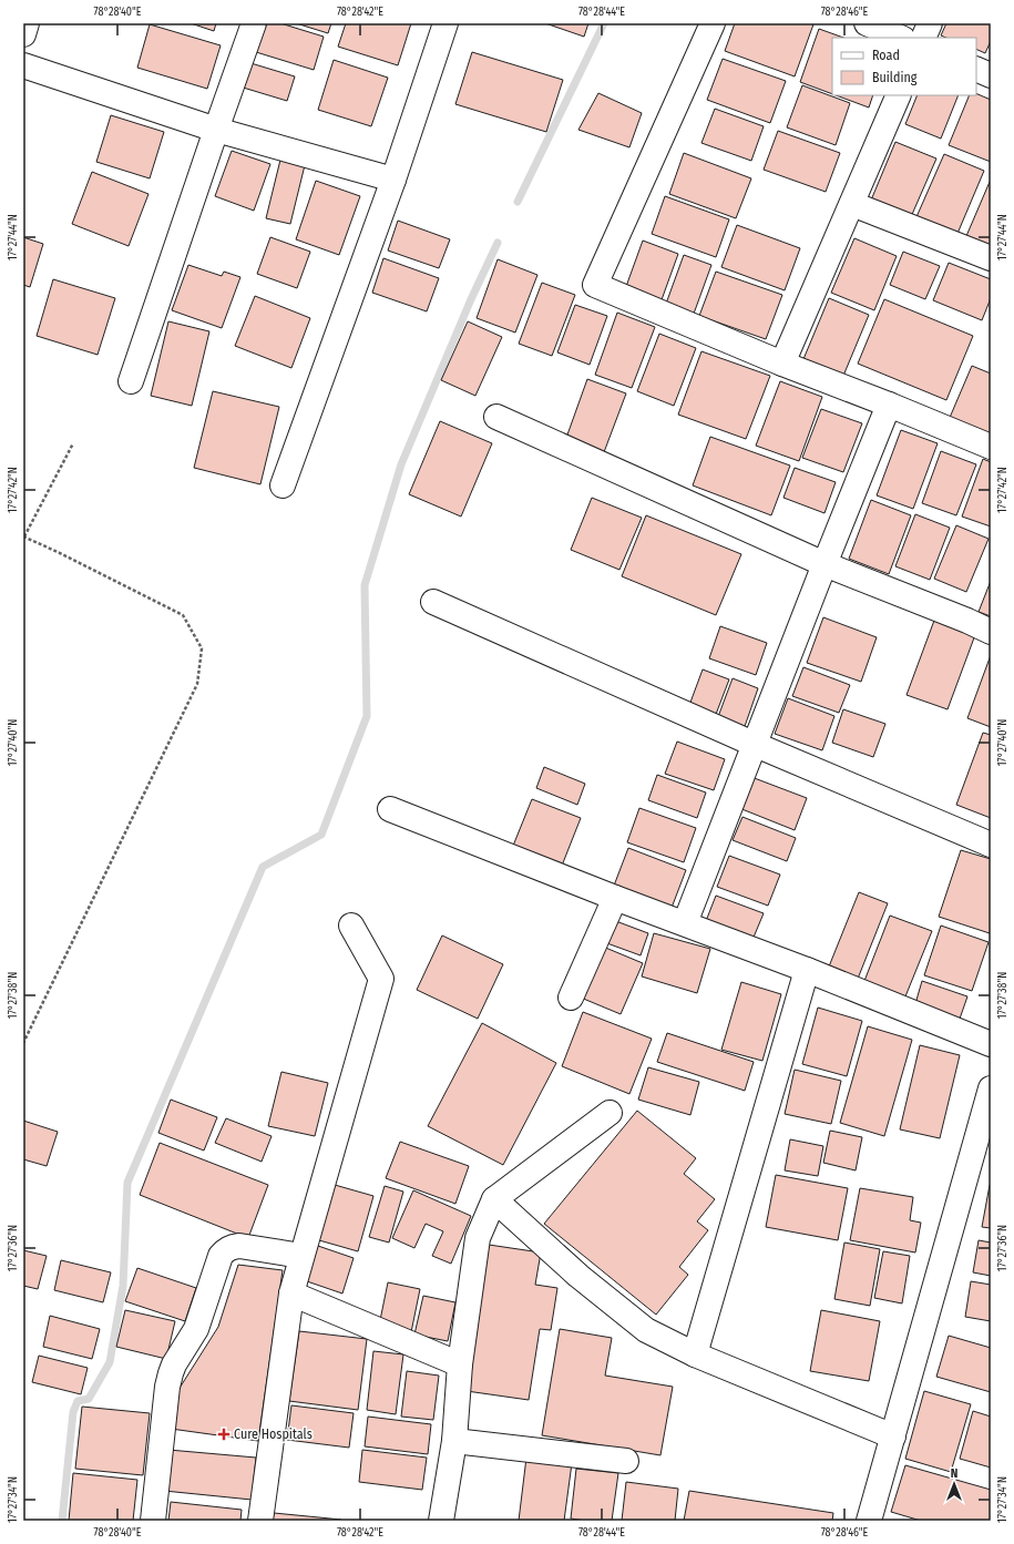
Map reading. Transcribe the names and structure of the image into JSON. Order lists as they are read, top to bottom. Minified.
{"places":{"health":["Cure Hospitals"]},"legend":["Road","Building"],"north":"top","coordinates":["78°28'40\"E","78°28'42\"E","78°28'44\"E","78°28'46\"E","17°27'44\"N","17°27'42\"N","17°27'40\"N","17°27'38\"N","17°27'36\"N","17°27'34\"N"]}
